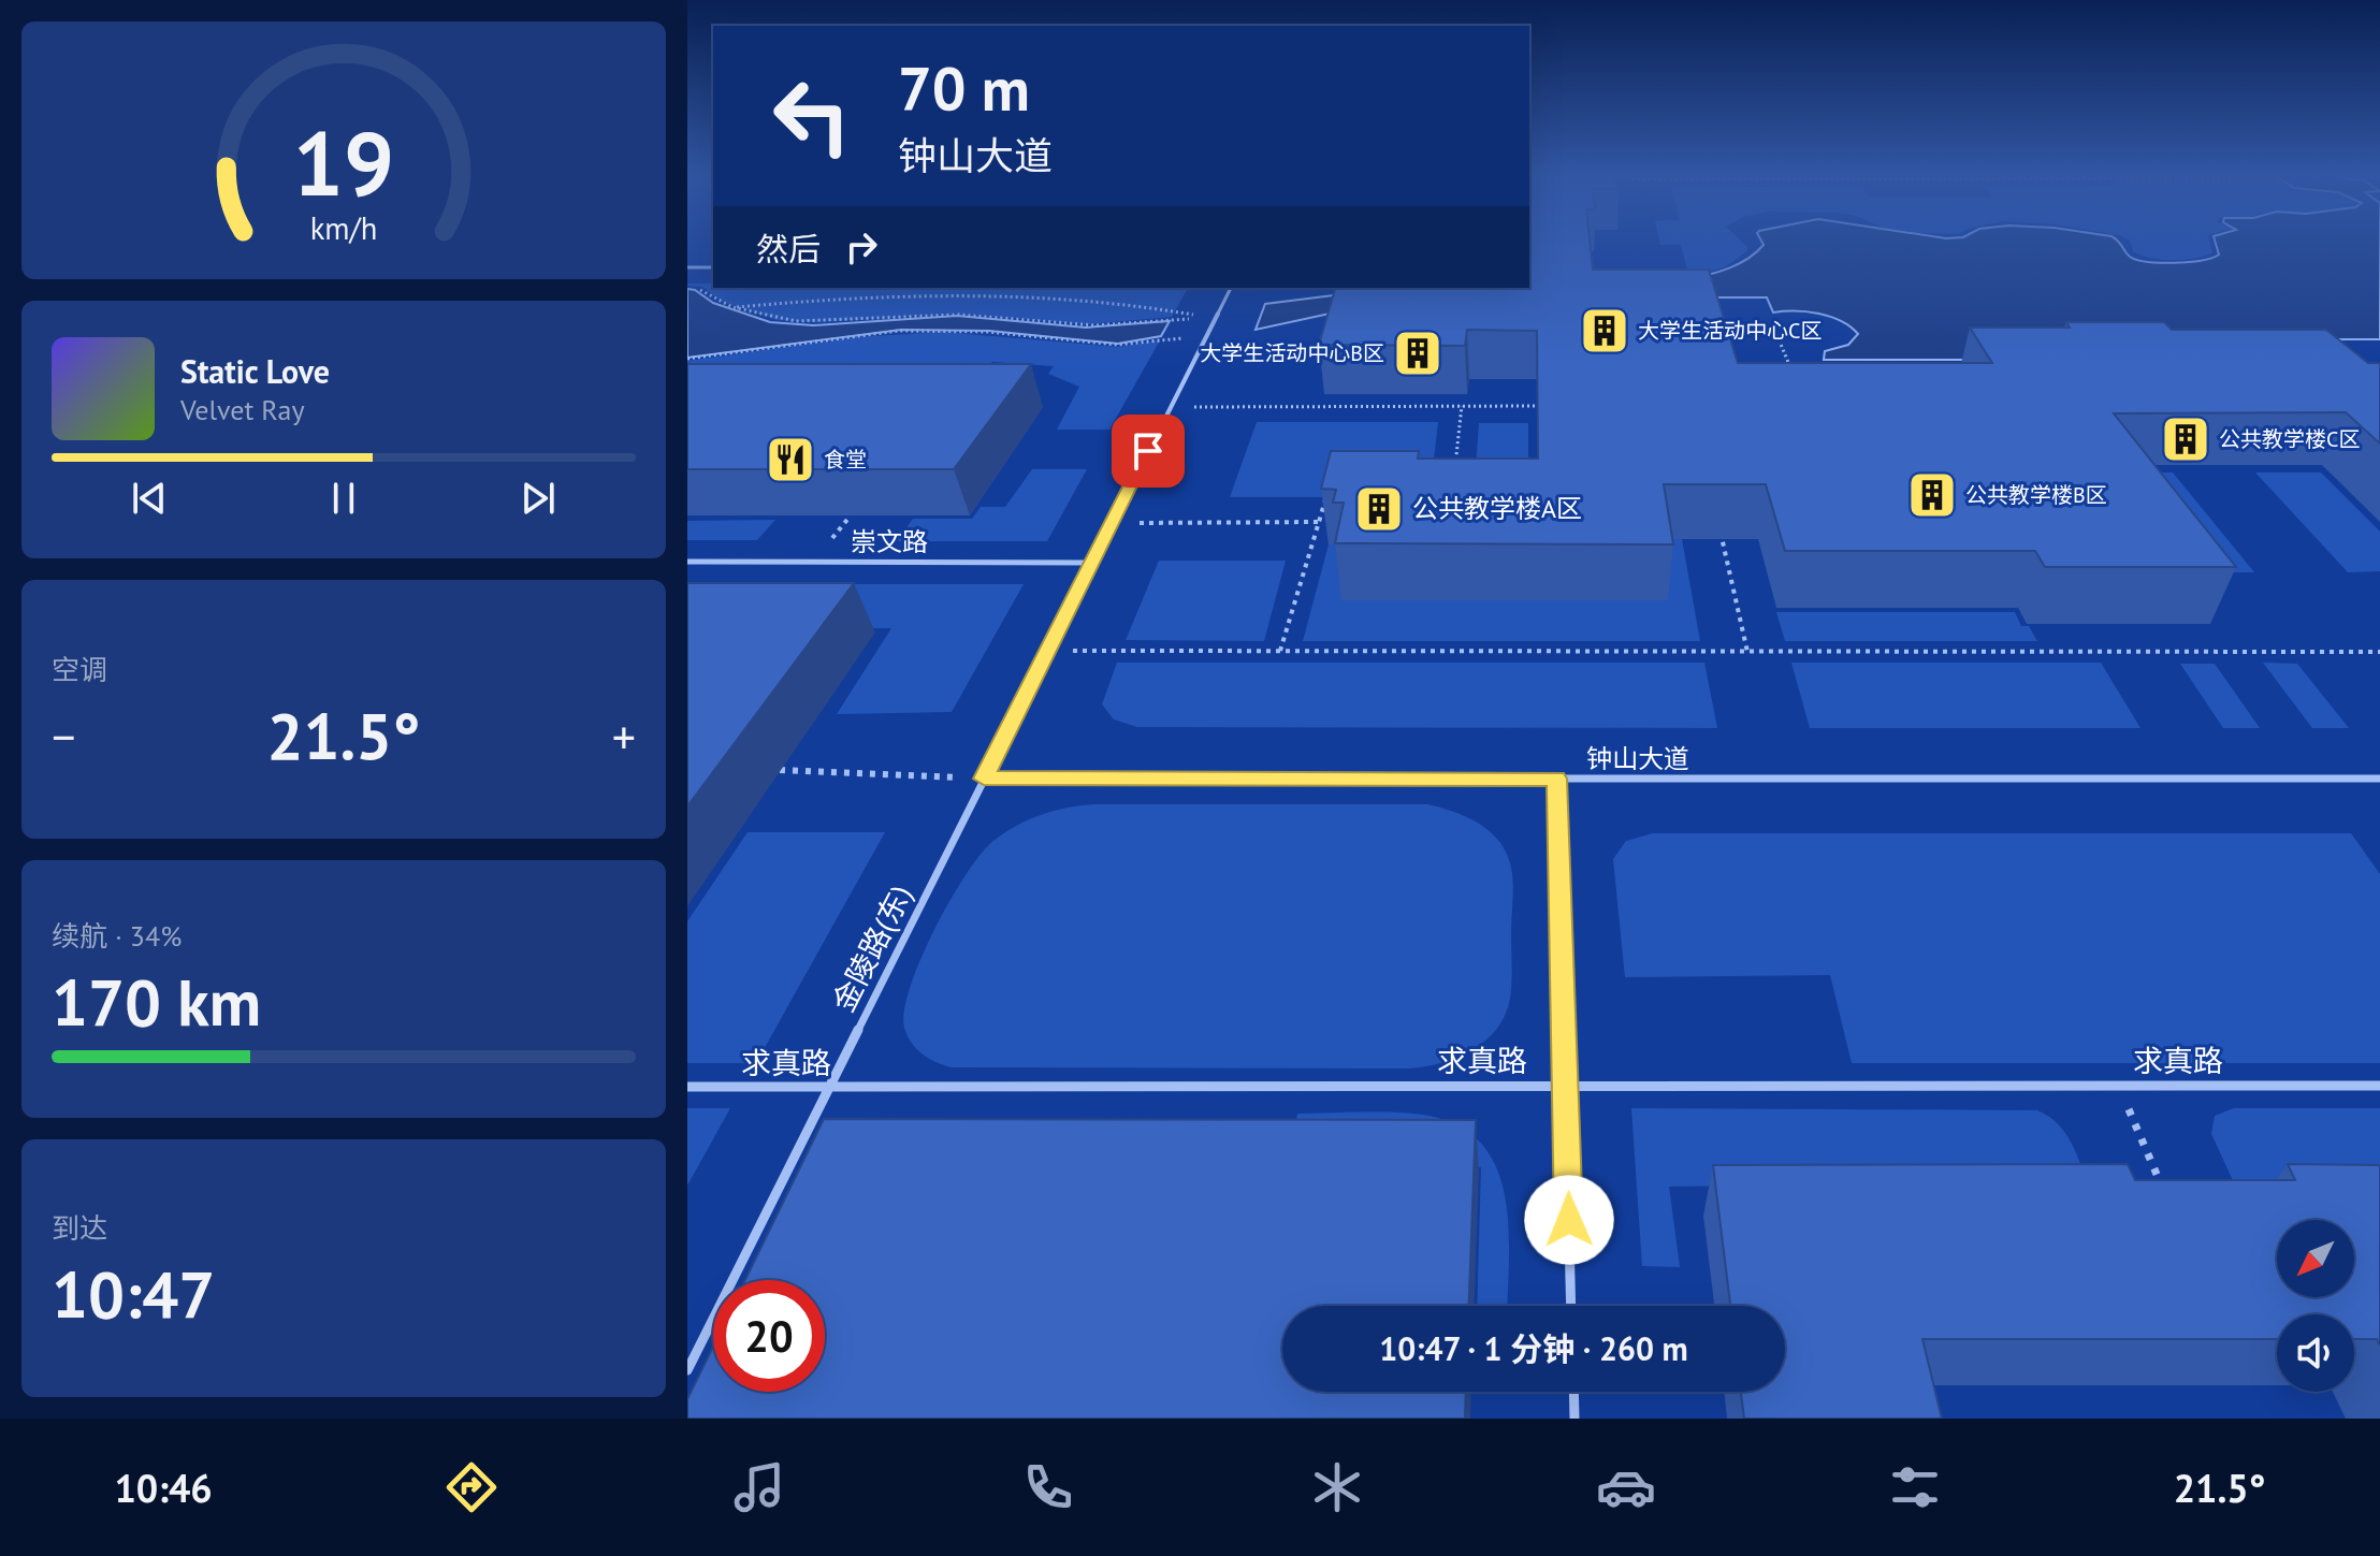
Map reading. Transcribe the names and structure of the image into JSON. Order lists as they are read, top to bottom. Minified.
{"streets":{"lane":["崇文路","钟山大道","金陵路(东)","求真路"]},"crossings":[["钟山大道","金陵路(东)"],["金陵路(东)","求真路"]],"places":{"building":["大学生活动中心C区","大学生活动中心B区","公共教学楼C区","公共教学楼B区","公共教学楼A区"],"restaurant":["食堂"]},"north":"bottom left","page":{"turn":["70 m","钟山大道"],"then":"然后","song":["Static Love","Velvet Ray"],"tile":["空调",["续航 · 34%","170 km"],["到达","10:47"]],"heat":["−","21.5°","+"],"limit":"20","trip":"10:47 · 1 分钟 · 260 m","tabs":["10:46","21.5°"],"gauge":["19","km/h"]}}
